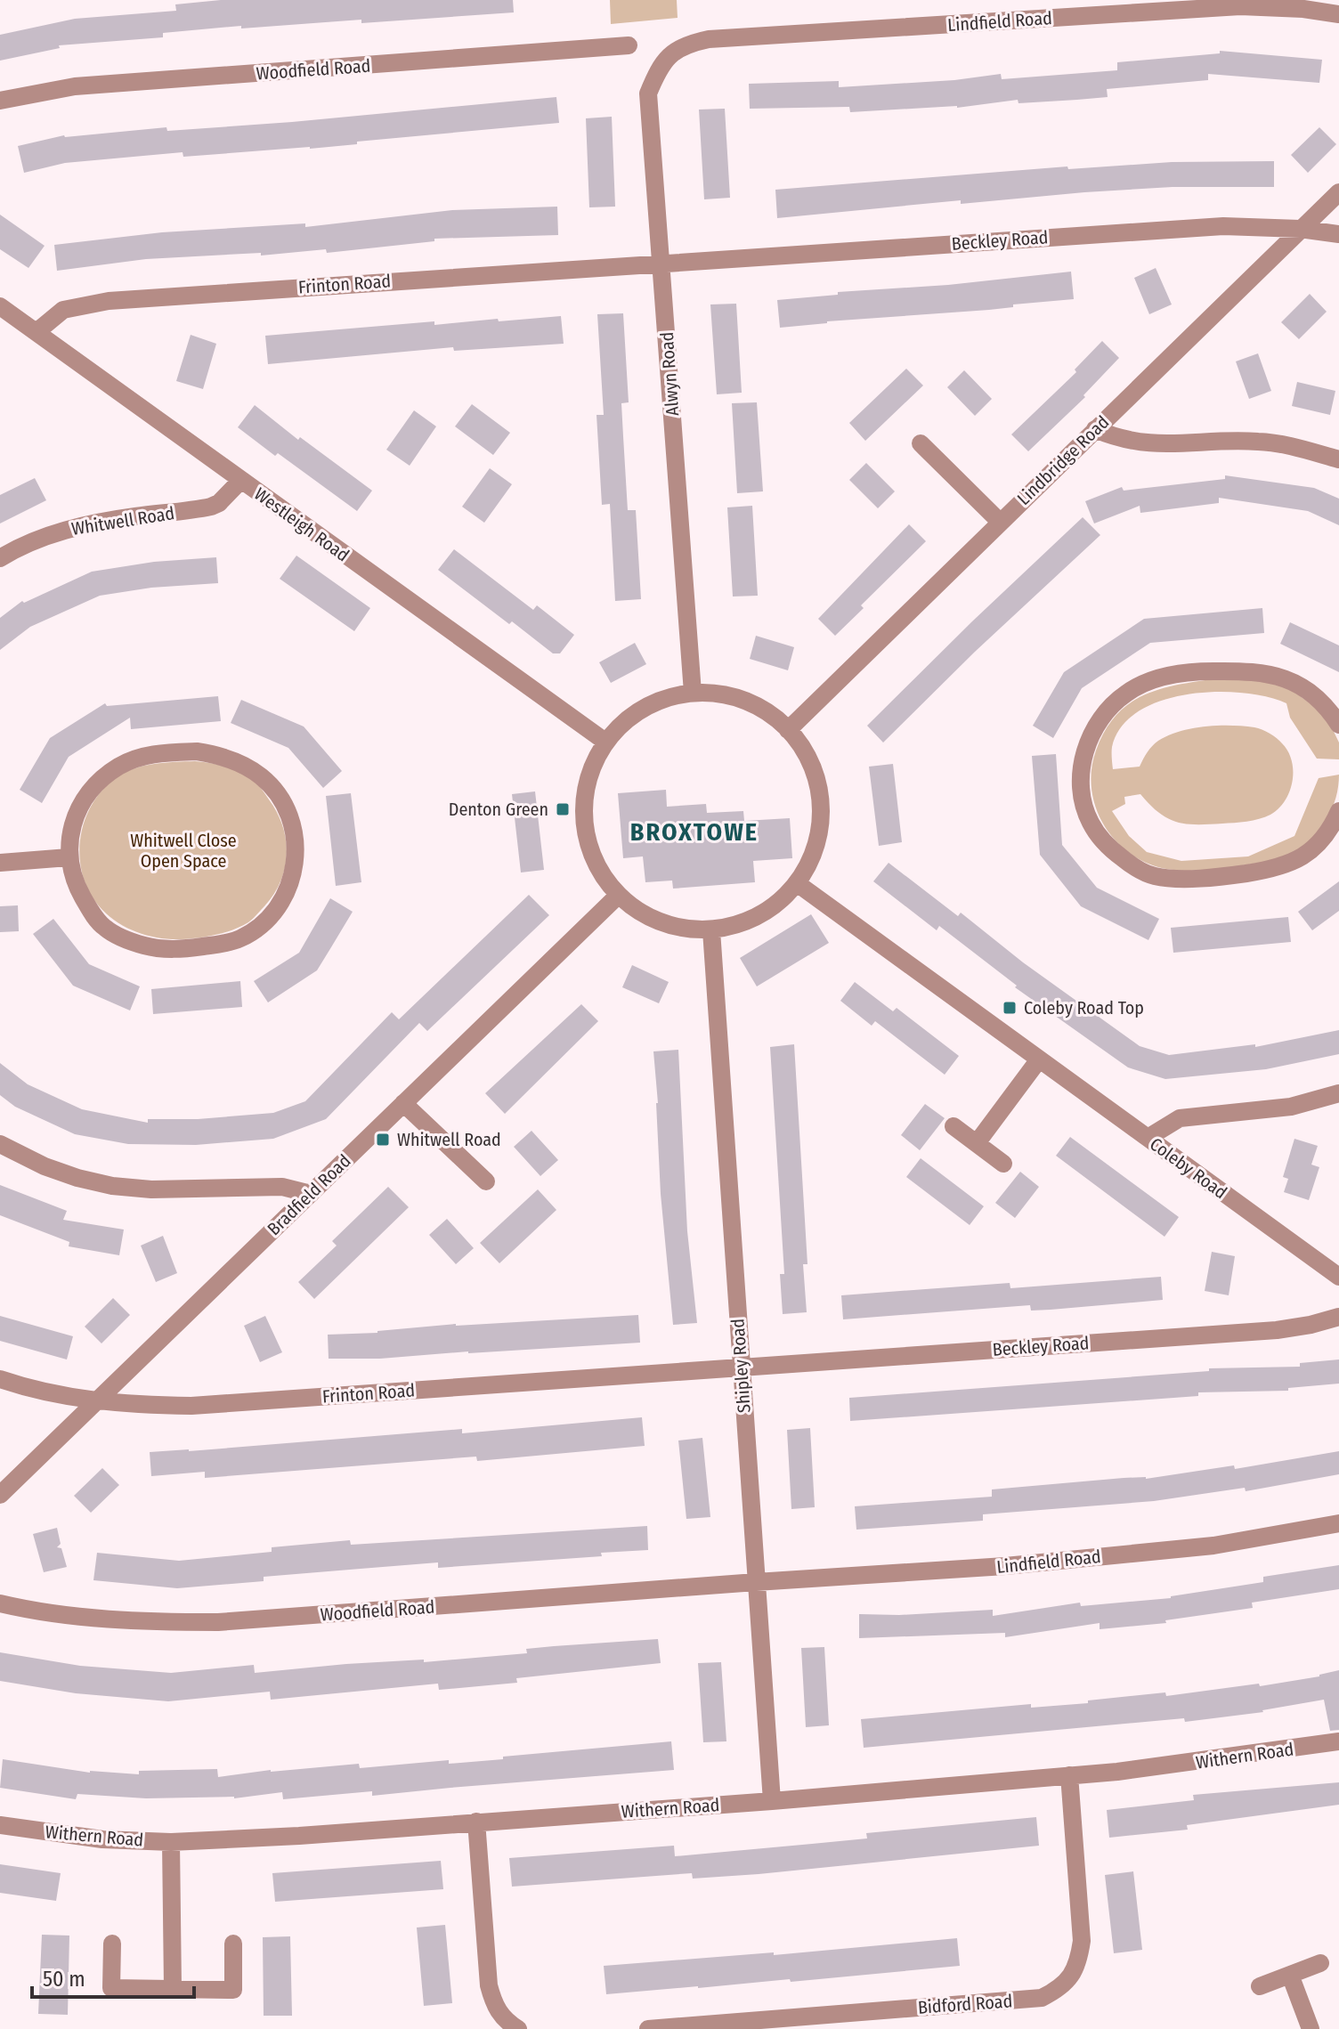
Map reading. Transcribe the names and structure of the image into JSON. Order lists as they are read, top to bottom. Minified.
{"streets":{"street":["Lindfield Road","Woodfield Road","Beckley Road","Frinton Road","Alwyn Road","Lindbridge Road","Whitwell Road","Westleigh Road","Coleby Road","Bradfield Road","Shipley Road","Withern Road","Bidford Road"]},"crossings":[["Lindfield Road","Woodfield Road"],["Lindfield Road","Alwyn Road"],["Lindfield Road","Shipley Road"],["Woodfield Road","Shipley Road"],["Beckley Road","Frinton Road"],["Beckley Road","Alwyn Road"],["Beckley Road","Lindbridge Road"],["Beckley Road","Shipley Road"],["Frinton Road","Alwyn Road"],["Frinton Road","Westleigh Road"],["Frinton Road","Bradfield Road"],["Frinton Road","Shipley Road"],["Alwyn Road","Lindbridge Road"],["Alwyn Road","Westleigh Road"],["Alwyn Road","Coleby Road"],["Alwyn Road","Bradfield Road"],["Alwyn Road","Shipley Road"],["Lindbridge Road","Westleigh Road"],["Lindbridge Road","Coleby Road"],["Lindbridge Road","Bradfield Road"],["Lindbridge Road","Shipley Road"],["Whitwell Road","Westleigh Road"],["Westleigh Road","Coleby Road"],["Westleigh Road","Bradfield Road"],["Westleigh Road","Shipley Road"],["Coleby Road","Bradfield Road"],["Coleby Road","Shipley Road"],["Bradfield Road","Shipley Road"],["Shipley Road","Withern Road"],["Withern Road","Bidford Road"]],"districts":["BROXTOWE"],"parks":["Whitwell Close Open Space"],"places":{"transit":["Denton Green","Coleby Road Top","Whitwell Road"]},"scale_bar":"50 m"}
